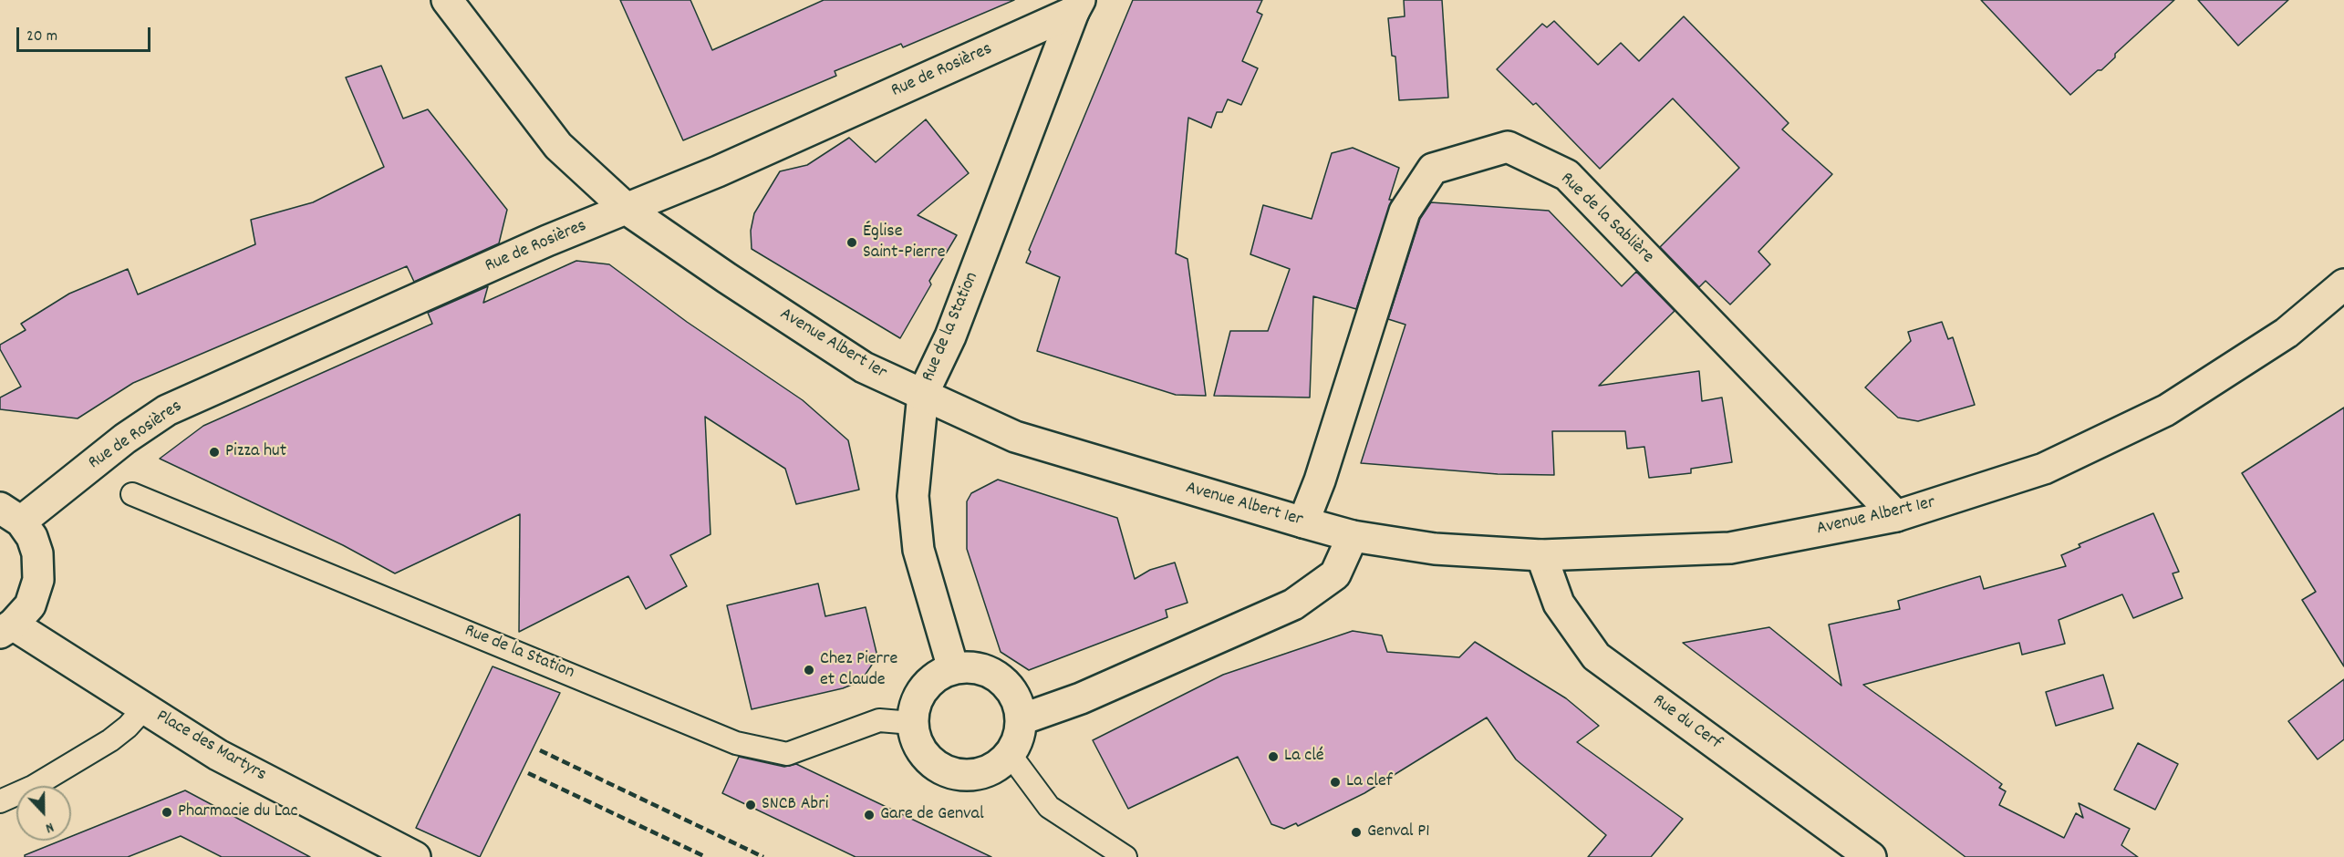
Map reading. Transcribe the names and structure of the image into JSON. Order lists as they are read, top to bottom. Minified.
{"streets":{"street":["Rue de Rosières","Rue de la Sablière","Rue de la Station","Avenue Albert 1er","Rue du Cerf","Place des Martyrs"]},"crossings":[["Rue de Rosières","Rue de la Station"],["Rue de Rosières","Avenue Albert 1er"],["Rue de la Sablière","Avenue Albert 1er"],["Rue de la Station","Avenue Albert 1er"],["Avenue Albert 1er","Rue du Cerf"]],"places":["Église Saint-Pierre","Pizza hut","Chez Pierre et Claude","La clé","La clef","SNCB Abri","Pharmacie du Lac","Gare de Genval","Genval P1"],"scale_bar":"20 m","north":"bottom"}
